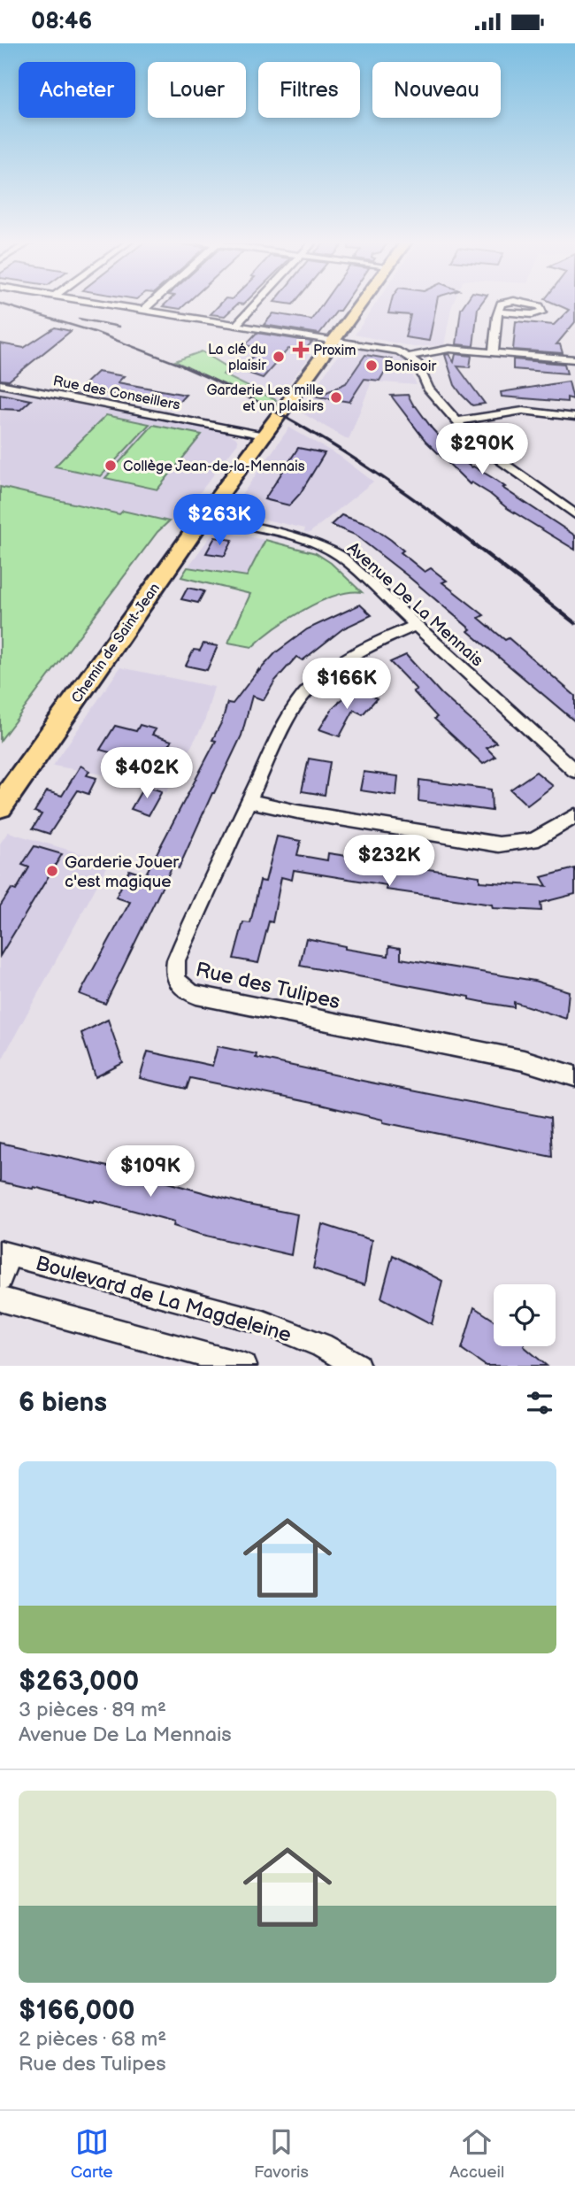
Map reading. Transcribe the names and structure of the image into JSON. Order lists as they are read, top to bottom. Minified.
{"streets":{"main road":["Chemin de Saint-Jean"],"street":["Rue des Conseillers","Avenue De La Mennais","Rue des Tulipes","Boulevard de La Magdeleine"]},"crossings":[["Rue des Conseillers","Chemin de Saint-Jean"],["Avenue De La Mennais","Chemin de Saint-Jean"],["Avenue De La Mennais","Rue des Tulipes"]],"places":{"health":["Proxim"],"other":["La clé du plaisir","Bonisoir","Garderie Les mille et un plaisirs","Collège Jean-de-la-Mennais","Garderie Jouer c'est magique"]},"page":{"status":"08:46","chip":["Acheter","Louer","Filtres","Nouveau"],"price":["$290K","$263K","$166K","$402K","$232K","$109K"],"heading":"6 biens","list":[{"name":"$263,000","note":"3 pièces · 89 m² · Avenue De La Mennais"},{"name":"$166,000","note":"2 pièces · 68 m² · Rue des Tulipes"}],"tabs":["Carte","Favoris","Accueil"]}}
